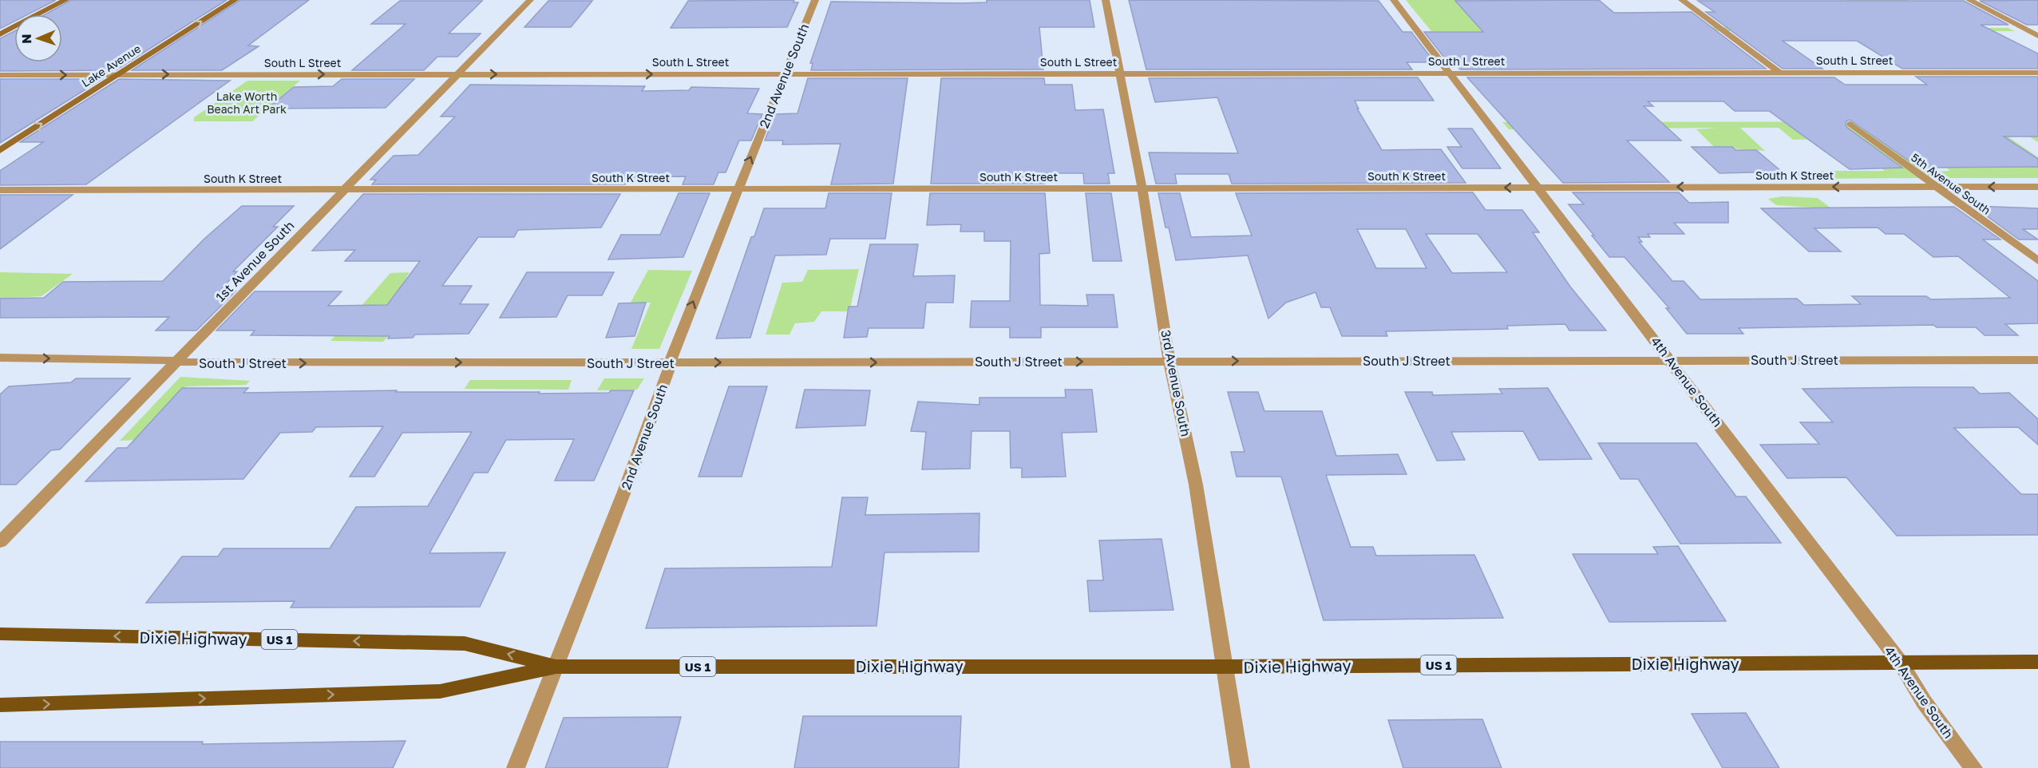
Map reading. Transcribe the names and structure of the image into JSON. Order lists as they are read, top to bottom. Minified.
{"streets":{"main road":["Lake Avenue","Dixie Highway","US 1"],"street":["South L Street","2nd Avenue South","South K Street","5th Avenue South","1st Avenue South","South J Street","4th Avenue South","3rd Avenue South"]},"crossings":[["South L Street","Lake Avenue"],["South L Street","2nd Avenue South"],["South L Street","1st Avenue South"],["South L Street","4th Avenue South"],["South L Street","3rd Avenue South"],["2nd Avenue South","South K Street"],["2nd Avenue South","South J Street"],["2nd Avenue South","Dixie Highway"],["South K Street","5th Avenue South"],["South K Street","1st Avenue South"],["South K Street","4th Avenue South"],["South K Street","3rd Avenue South"],["1st Avenue South","South J Street"],["South J Street","4th Avenue South"],["South J Street","3rd Avenue South"],["4th Avenue South","Dixie Highway"],["3rd Avenue South","Dixie Highway"]],"one_way":["South L Street","Lake Avenue","2nd Avenue South","South K Street","South J Street"],"parks":["Lake Worth Beach Art Park"],"north":"left"}
